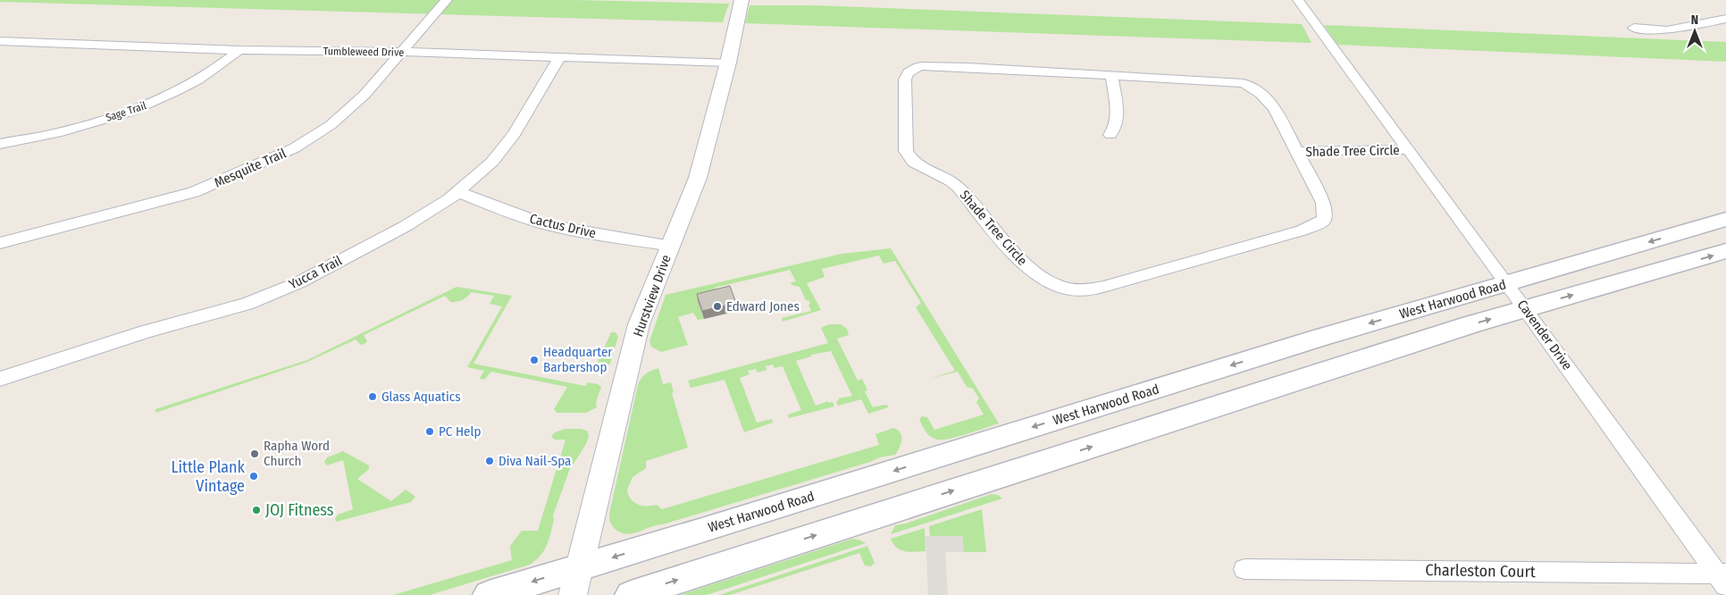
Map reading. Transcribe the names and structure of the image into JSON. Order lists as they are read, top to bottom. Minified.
{"streets":{"main road":["West Harwood Road"],"street":["Tumbleweed Drive","Sage Trail","Shade Tree Circle","Mesquite Trail","Cactus Drive","Yucca Trail","Hurstview Drive","Cavender Drive","Charleston Court"]},"crossings":[["Tumbleweed Drive","Sage Trail"],["Tumbleweed Drive","Mesquite Trail"],["Tumbleweed Drive","Yucca Trail"],["Tumbleweed Drive","Hurstview Drive"],["Shade Tree Circle","Cavender Drive"],["Cactus Drive","Yucca Trail"],["Cactus Drive","Hurstview Drive"],["Hurstview Drive","West Harwood Road"],["West Harwood Road","Cavender Drive"],["Cavender Drive","Charleston Court"]],"places":["Edward Jones","Headquarter Barbershop","Glass Aquatics","PC Help","Rapha Word Church","Diva Nail-Spa","Little Plank Vintage","JOJ Fitness"],"north":"top"}
